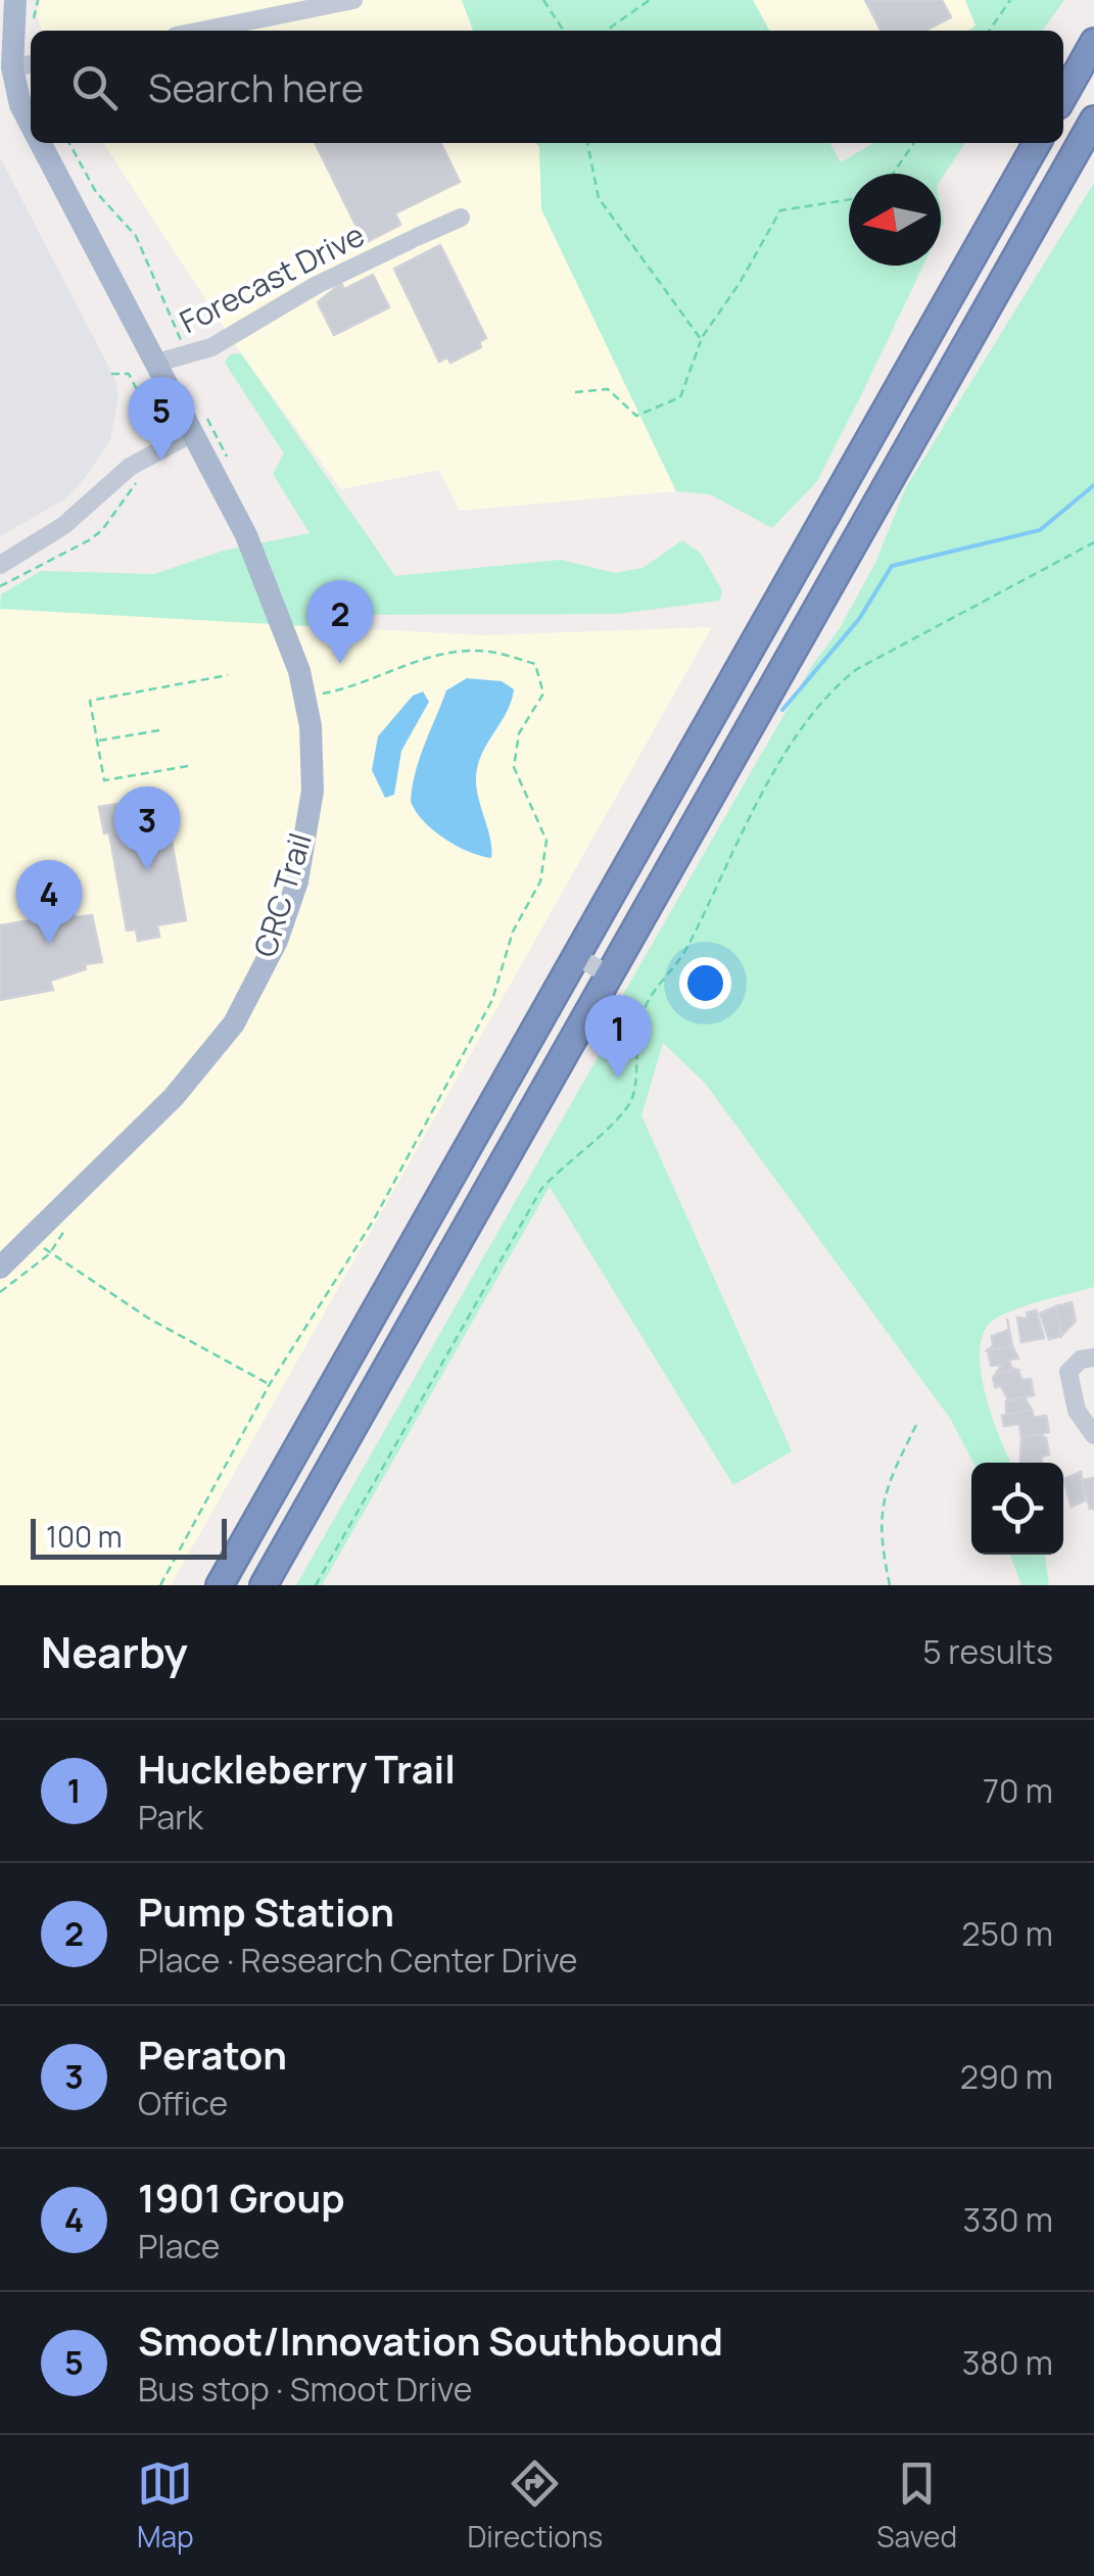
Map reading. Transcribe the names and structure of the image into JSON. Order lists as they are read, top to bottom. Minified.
{"streets":{"street":["Forecast Drive"]},"scale_bar":"100 m","north":"left","page":{"search":"Search here","pins":["5","2","3","4","1"],"scale":"100 m","heading":["Nearby","5 results"],"list":[{"mark":"1","name":"Huckleberry Trail","note":"Park","value":"70 m"},{"mark":"2","name":"Pump Station","note":"Place · Research Center Drive","value":"250 m"},{"mark":"3","name":"Peraton","note":"Office","value":"290 m"},{"mark":"4","name":"1901 Group","note":"Place","value":"330 m"},{"mark":"5","name":"Smoot/Innovation Southbound","note":"Bus stop · Smoot Drive","value":"380 m"}],"nav":["Map","Directions","Saved"]}}
